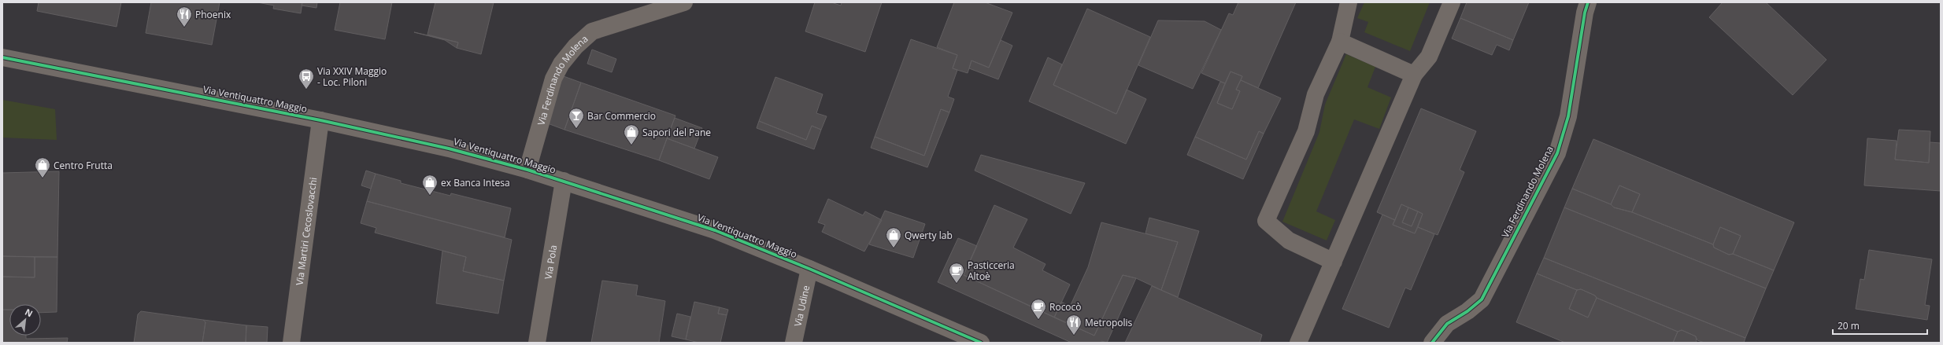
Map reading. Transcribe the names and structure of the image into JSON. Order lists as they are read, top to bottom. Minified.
{"streets":{"street":["Via Ferdinando Molena","Via Ventiquattro Maggio","Via Martiri Cecoslovacchi","Via Pola","Via Udine"]},"crossings":[["Via Ferdinando Molena","Via Ventiquattro Maggio"],["Via Ventiquattro Maggio","Via Martiri Cecoslovacchi"],["Via Ventiquattro Maggio","Via Pola"],["Via Ventiquattro Maggio","Via Udine"]],"places":{"restaurant":["Phoenix","Metropolis"],"bus stop":["Via XXIV Maggio - Loc. Piloni"],"bar":["Bar Commercio"],"shop":["Sapori del Pane","Centro Frutta","ex Banca Intesa","Qwerty lab"],"cafe":["Pasticceria Altoè","Rococò"]},"scale_bar":"20 m","north":"top right"}
